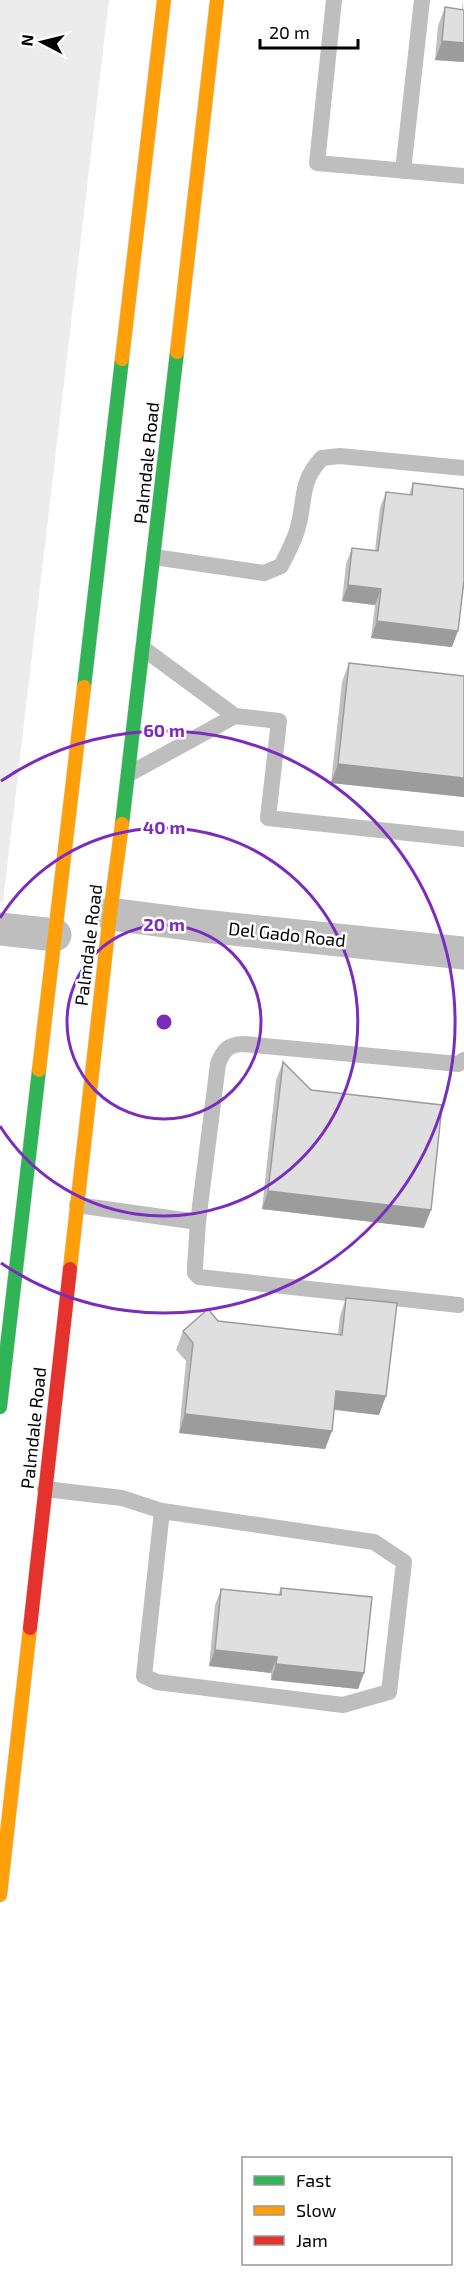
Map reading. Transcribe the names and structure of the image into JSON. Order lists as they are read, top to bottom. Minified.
{"streets":{"highway":["Palmdale Road"],"street":["Del Gado Road"]},"crossings":[["Palmdale Road","Del Gado Road"]],"legend":["Fast","Slow","Jam"],"scale_bar":"20 m","north":"left","rings":["60 m","40 m","20 m"]}
